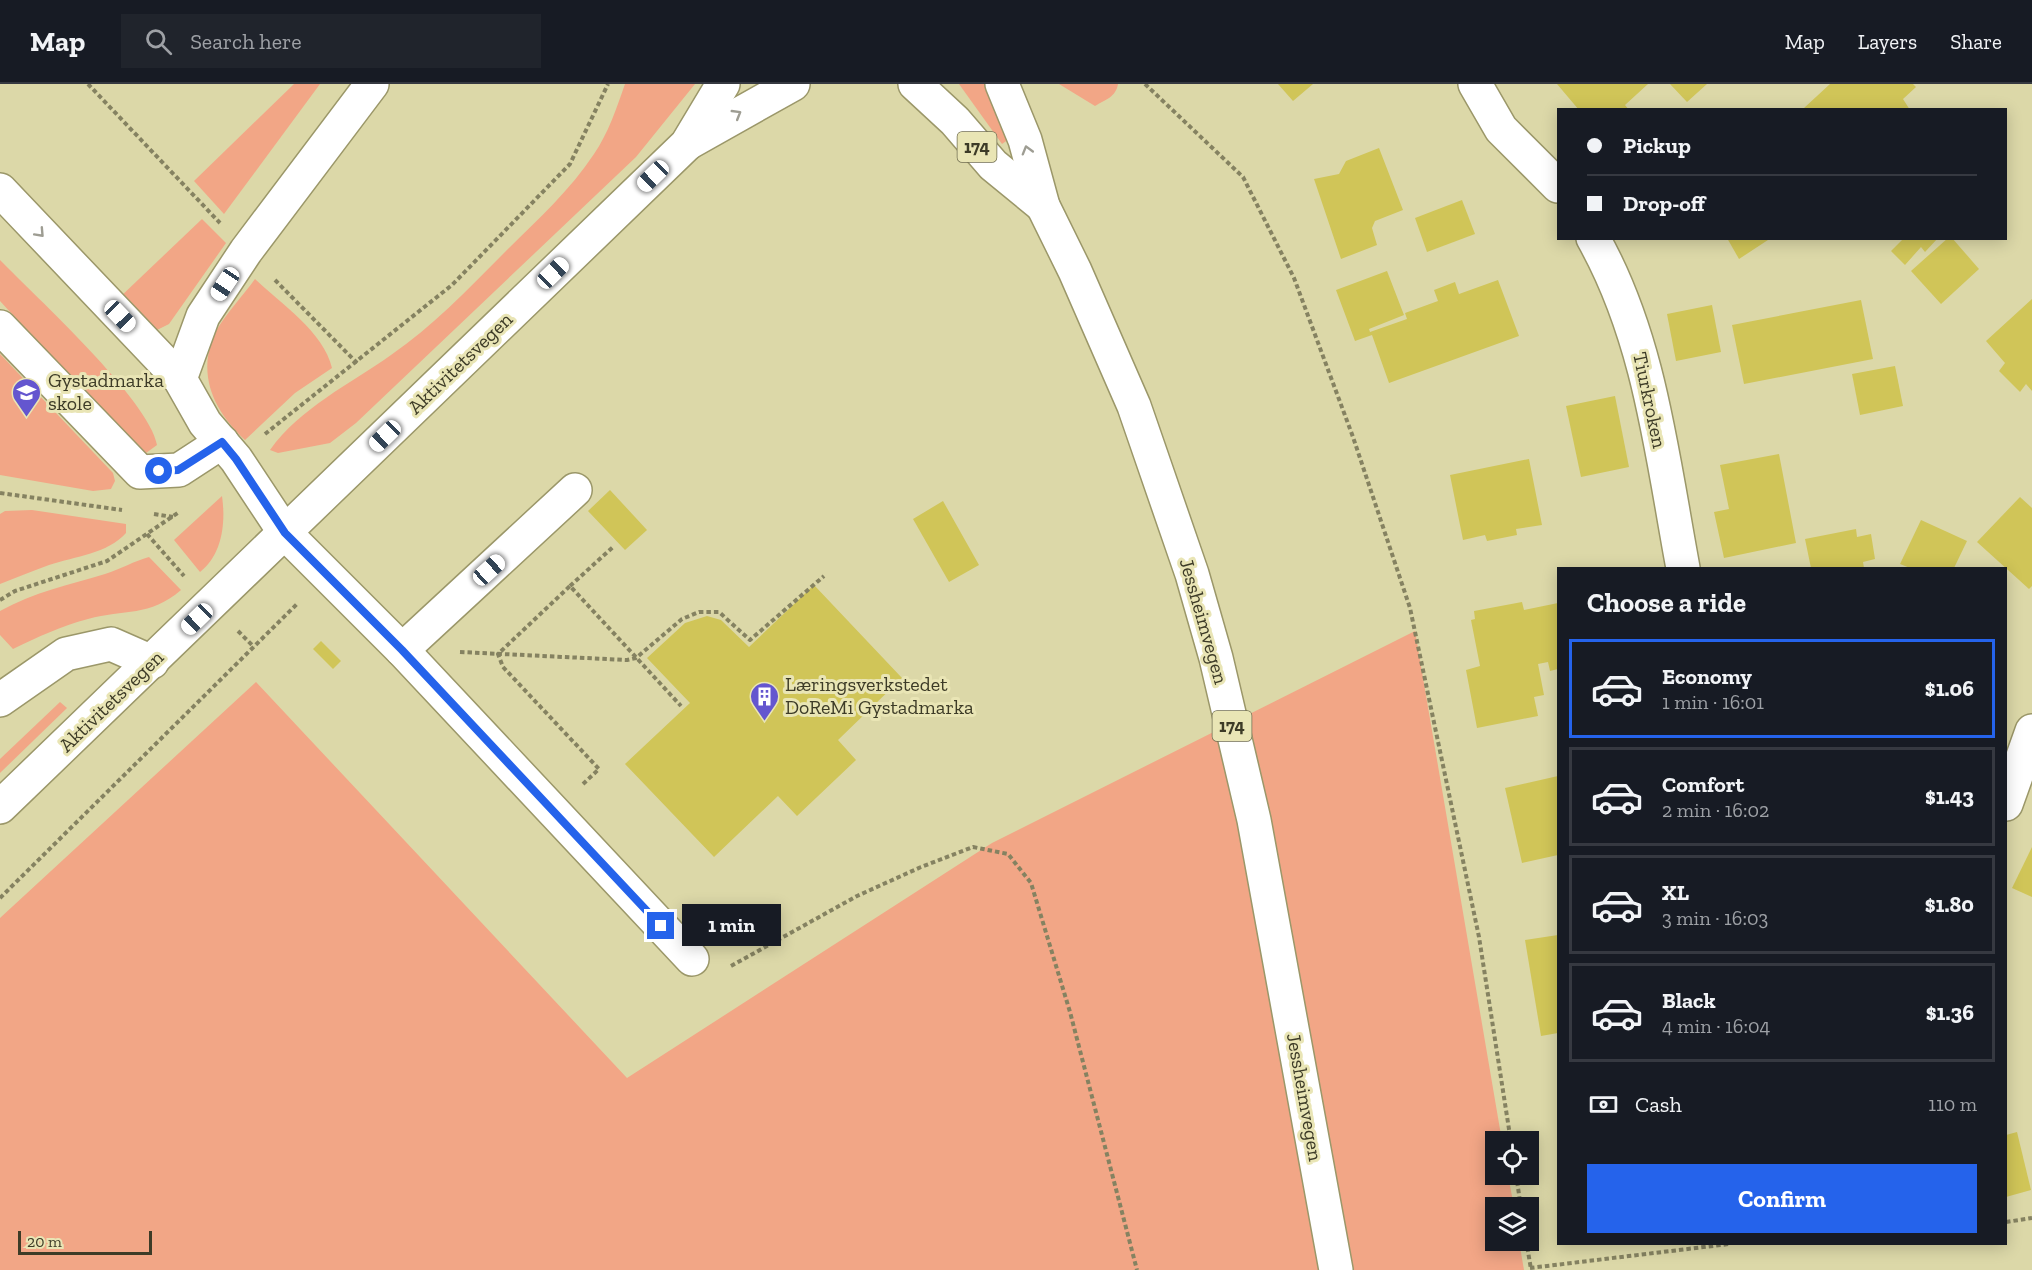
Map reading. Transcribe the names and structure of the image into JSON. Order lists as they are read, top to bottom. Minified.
{"streets":{"street":["174","Aktivitetsvegen","Tiurkroken","Jessheimvegen"]},"places":{"school or university":["Gystadmarka skole"],"building":["Læringsverkstedet DoReMi Gystadmarka"]},"scale_bar":"20 m","page":{"header":"Map","search":"Search here","nav":["Map","Layers","Share"],"banner":["Pickup","Drop-off"],"heading":"Choose a ride","list":[{"name":"Economy","note":"1 min · 16:01","value":"$1.06"},{"name":"Comfort","note":"2 min · 16:02","value":"$1.43"},{"name":"XL","note":"3 min · 16:03","value":"$1.80"},{"name":"Black","note":"4 min · 16:04","value":"$1.36"}],"bubble":"1 min","pay":["Cash","110 m"],"buttons":"Confirm","scale":"20 m"}}
